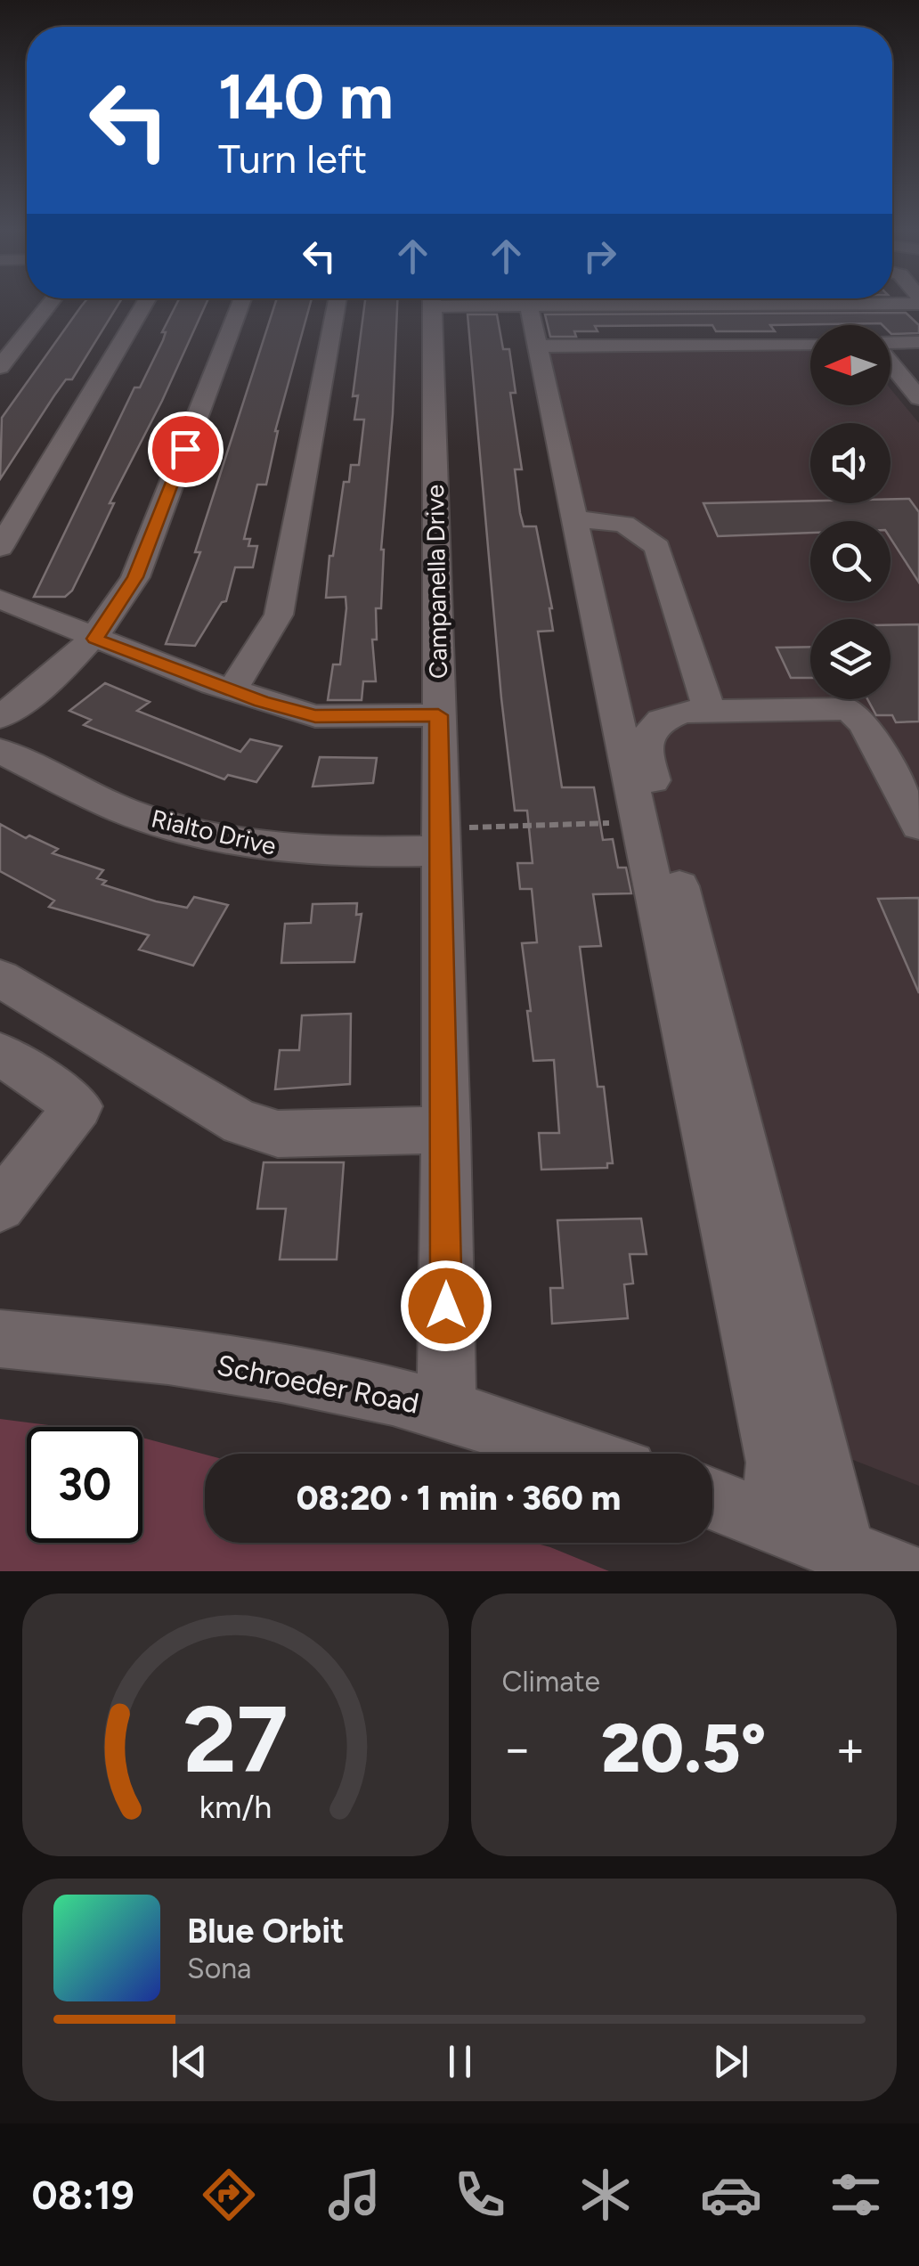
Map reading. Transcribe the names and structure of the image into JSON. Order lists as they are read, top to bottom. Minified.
{"streets":{"street":["Campanella Drive","Rialto Drive","Schroeder Road"]},"crossings":[["Campanella Drive","Rialto Drive"],["Campanella Drive","Schroeder Road"]],"north":"left","page":{"turn":["140 m","Turn left"],"limit":"30","trip":"08:20 · 1 min · 360 m","tile":"Climate","heat":["−","20.5°","+"],"song":["Blue Orbit","Sona"],"tabs":"08:19","gauge":["27","km/h"]}}
